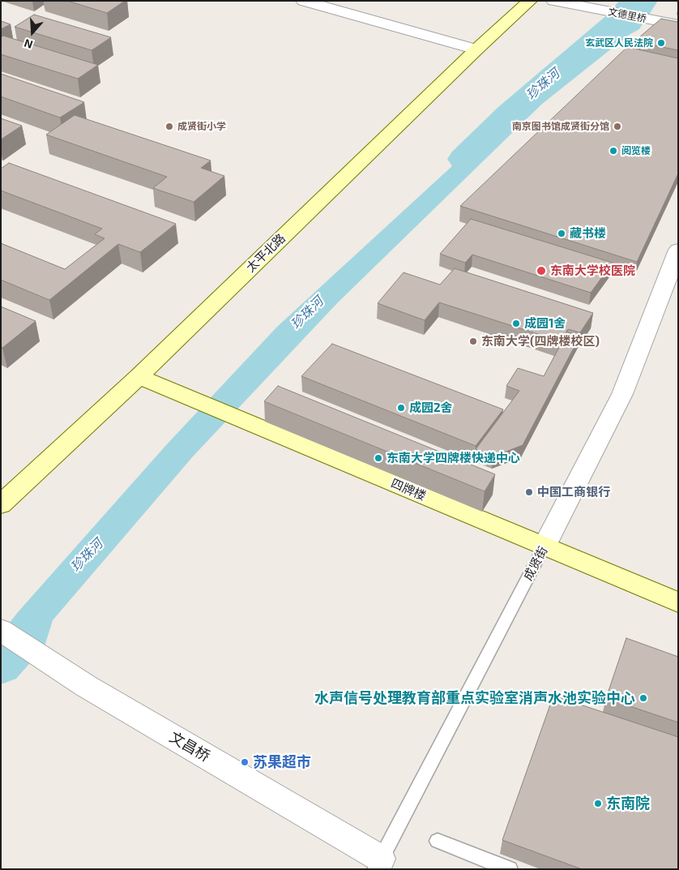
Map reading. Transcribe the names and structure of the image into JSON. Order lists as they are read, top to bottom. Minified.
{"streets":{"main road":["太平北路","四牌楼"],"street":["文德里桥","成贤街","文昌桥"]},"crossings":[["太平北路","四牌楼"],["四牌楼","成贤街"],["成贤街","文昌桥"]],"water":["珍珠河"],"places":["玄武区人民法院","成贤街小学","南京图书馆成贤街分馆","阅览楼","藏书楼","东南大学校医院","成园1舍","东南大学(四牌楼校区)","成园2舍","东南大学四牌楼快递中心","中国工商银行","水声信号处理教育部重点实验室消声水池实验中心","苏果超市","东南院"],"north":"bottom"}
